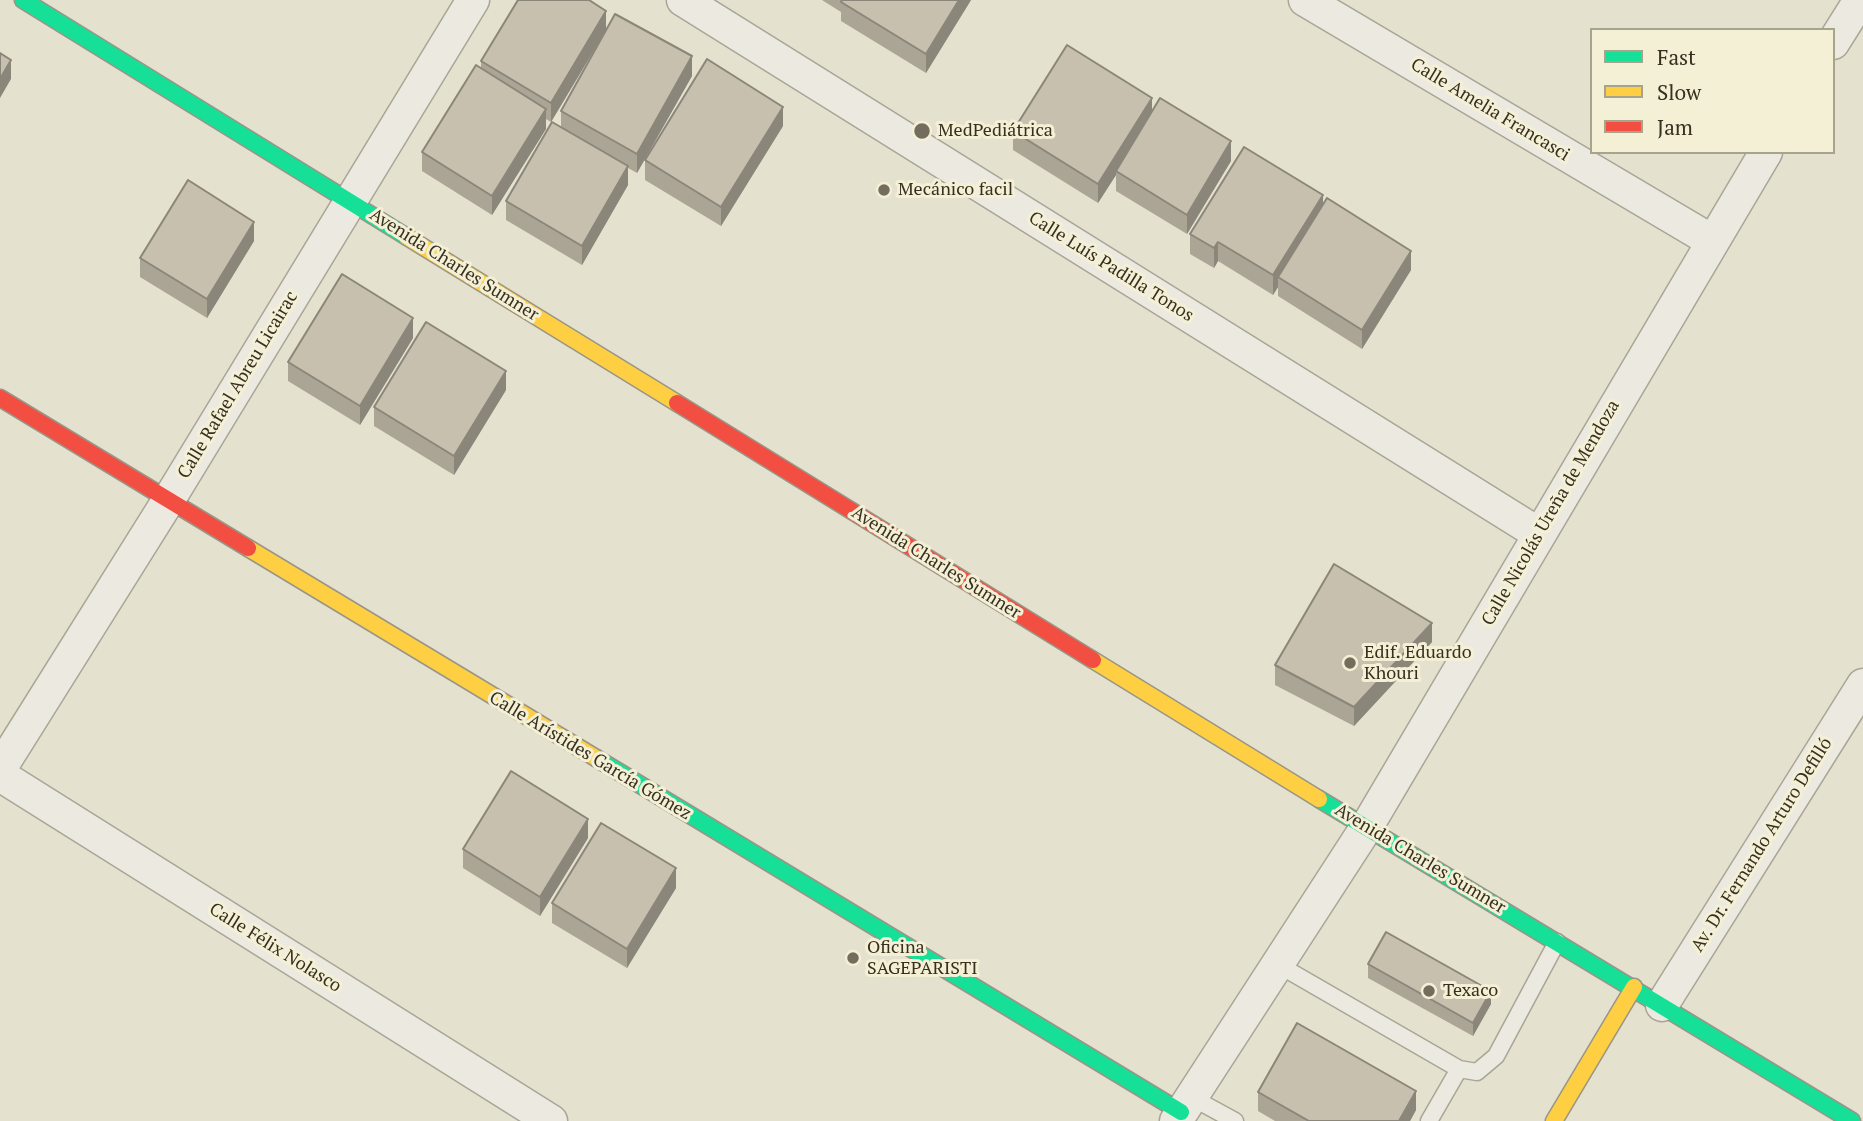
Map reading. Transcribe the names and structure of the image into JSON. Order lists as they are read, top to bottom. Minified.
{"streets":{"street":["Calle Amelia Francasci","Avenida Charles Sumner","Calle Luís Padilla Tonos","Calle Rafael Abreu Licairac","Calle Nicolás Ureña de Mendoza","Calle Arístides García Gómez","Av. Dr. Fernando Arturo Defilló","Calle Félix Nolasco"]},"crossings":[["Calle Amelia Francasci","Calle Nicolás Ureña de Mendoza"],["Avenida Charles Sumner","Calle Rafael Abreu Licairac"],["Avenida Charles Sumner","Calle Nicolás Ureña de Mendoza"],["Avenida Charles Sumner","Av. Dr. Fernando Arturo Defilló"],["Calle Luís Padilla Tonos","Calle Nicolás Ureña de Mendoza"],["Calle Rafael Abreu Licairac","Calle Arístides García Gómez"],["Calle Nicolás Ureña de Mendoza","Calle Arístides García Gómez"]],"places":["MedPediátrica","Mecánico facil","Edif. Eduardo Khouri","Oficina SAGEPARISTI","Texaco"],"legend":["Fast","Slow","Jam"]}
